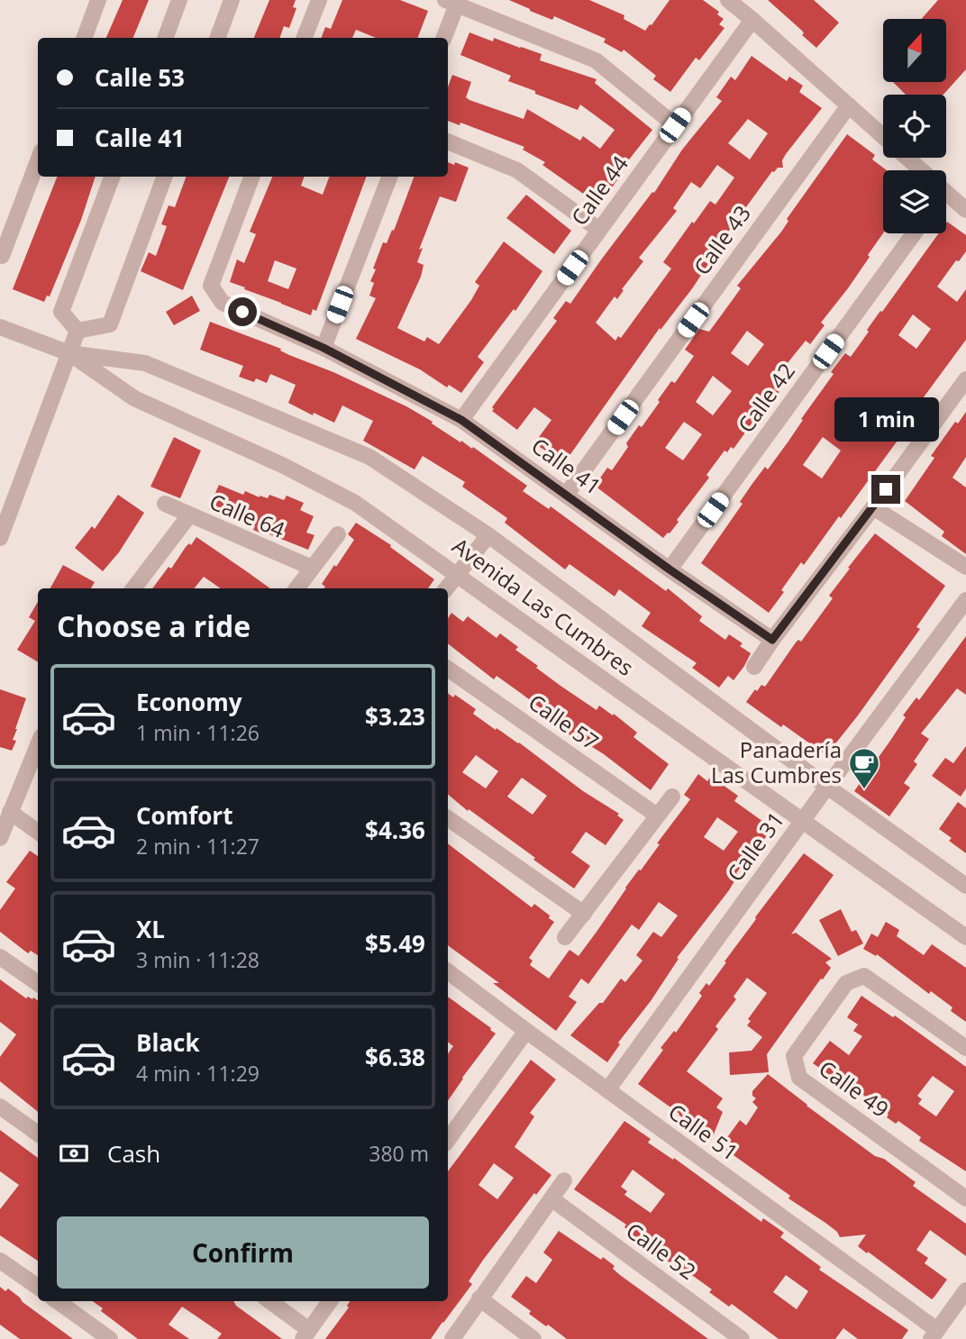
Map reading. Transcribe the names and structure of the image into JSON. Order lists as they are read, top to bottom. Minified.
{"streets":{"street":["Calle 44","Calle 43","Calle 42","Calle 41","Calle 64","Avenida Las Cumbres","Calle 57","Calle 31","Calle 49","Calle 51","Calle 52"]},"crossings":[["Calle 44","Calle 41"],["Calle 43","Calle 41"],["Calle 42","Calle 41"],["Avenida Las Cumbres","Calle 31"],["Calle 31","Calle 51"]],"places":{"cafe":["Panadería Las Cumbres"]},"north":"top","page":{"banner":["Calle 53","Calle 41"],"bubble":"1 min","heading":"Choose a ride","list":[{"name":"Economy","note":"1 min · 11:26","value":"$3.23"},{"name":"Comfort","note":"2 min · 11:27","value":"$4.36"},{"name":"XL","note":"3 min · 11:28","value":"$5.49"},{"name":"Black","note":"4 min · 11:29","value":"$6.38"}],"pay":["Cash","380 m"],"buttons":"Confirm"}}
